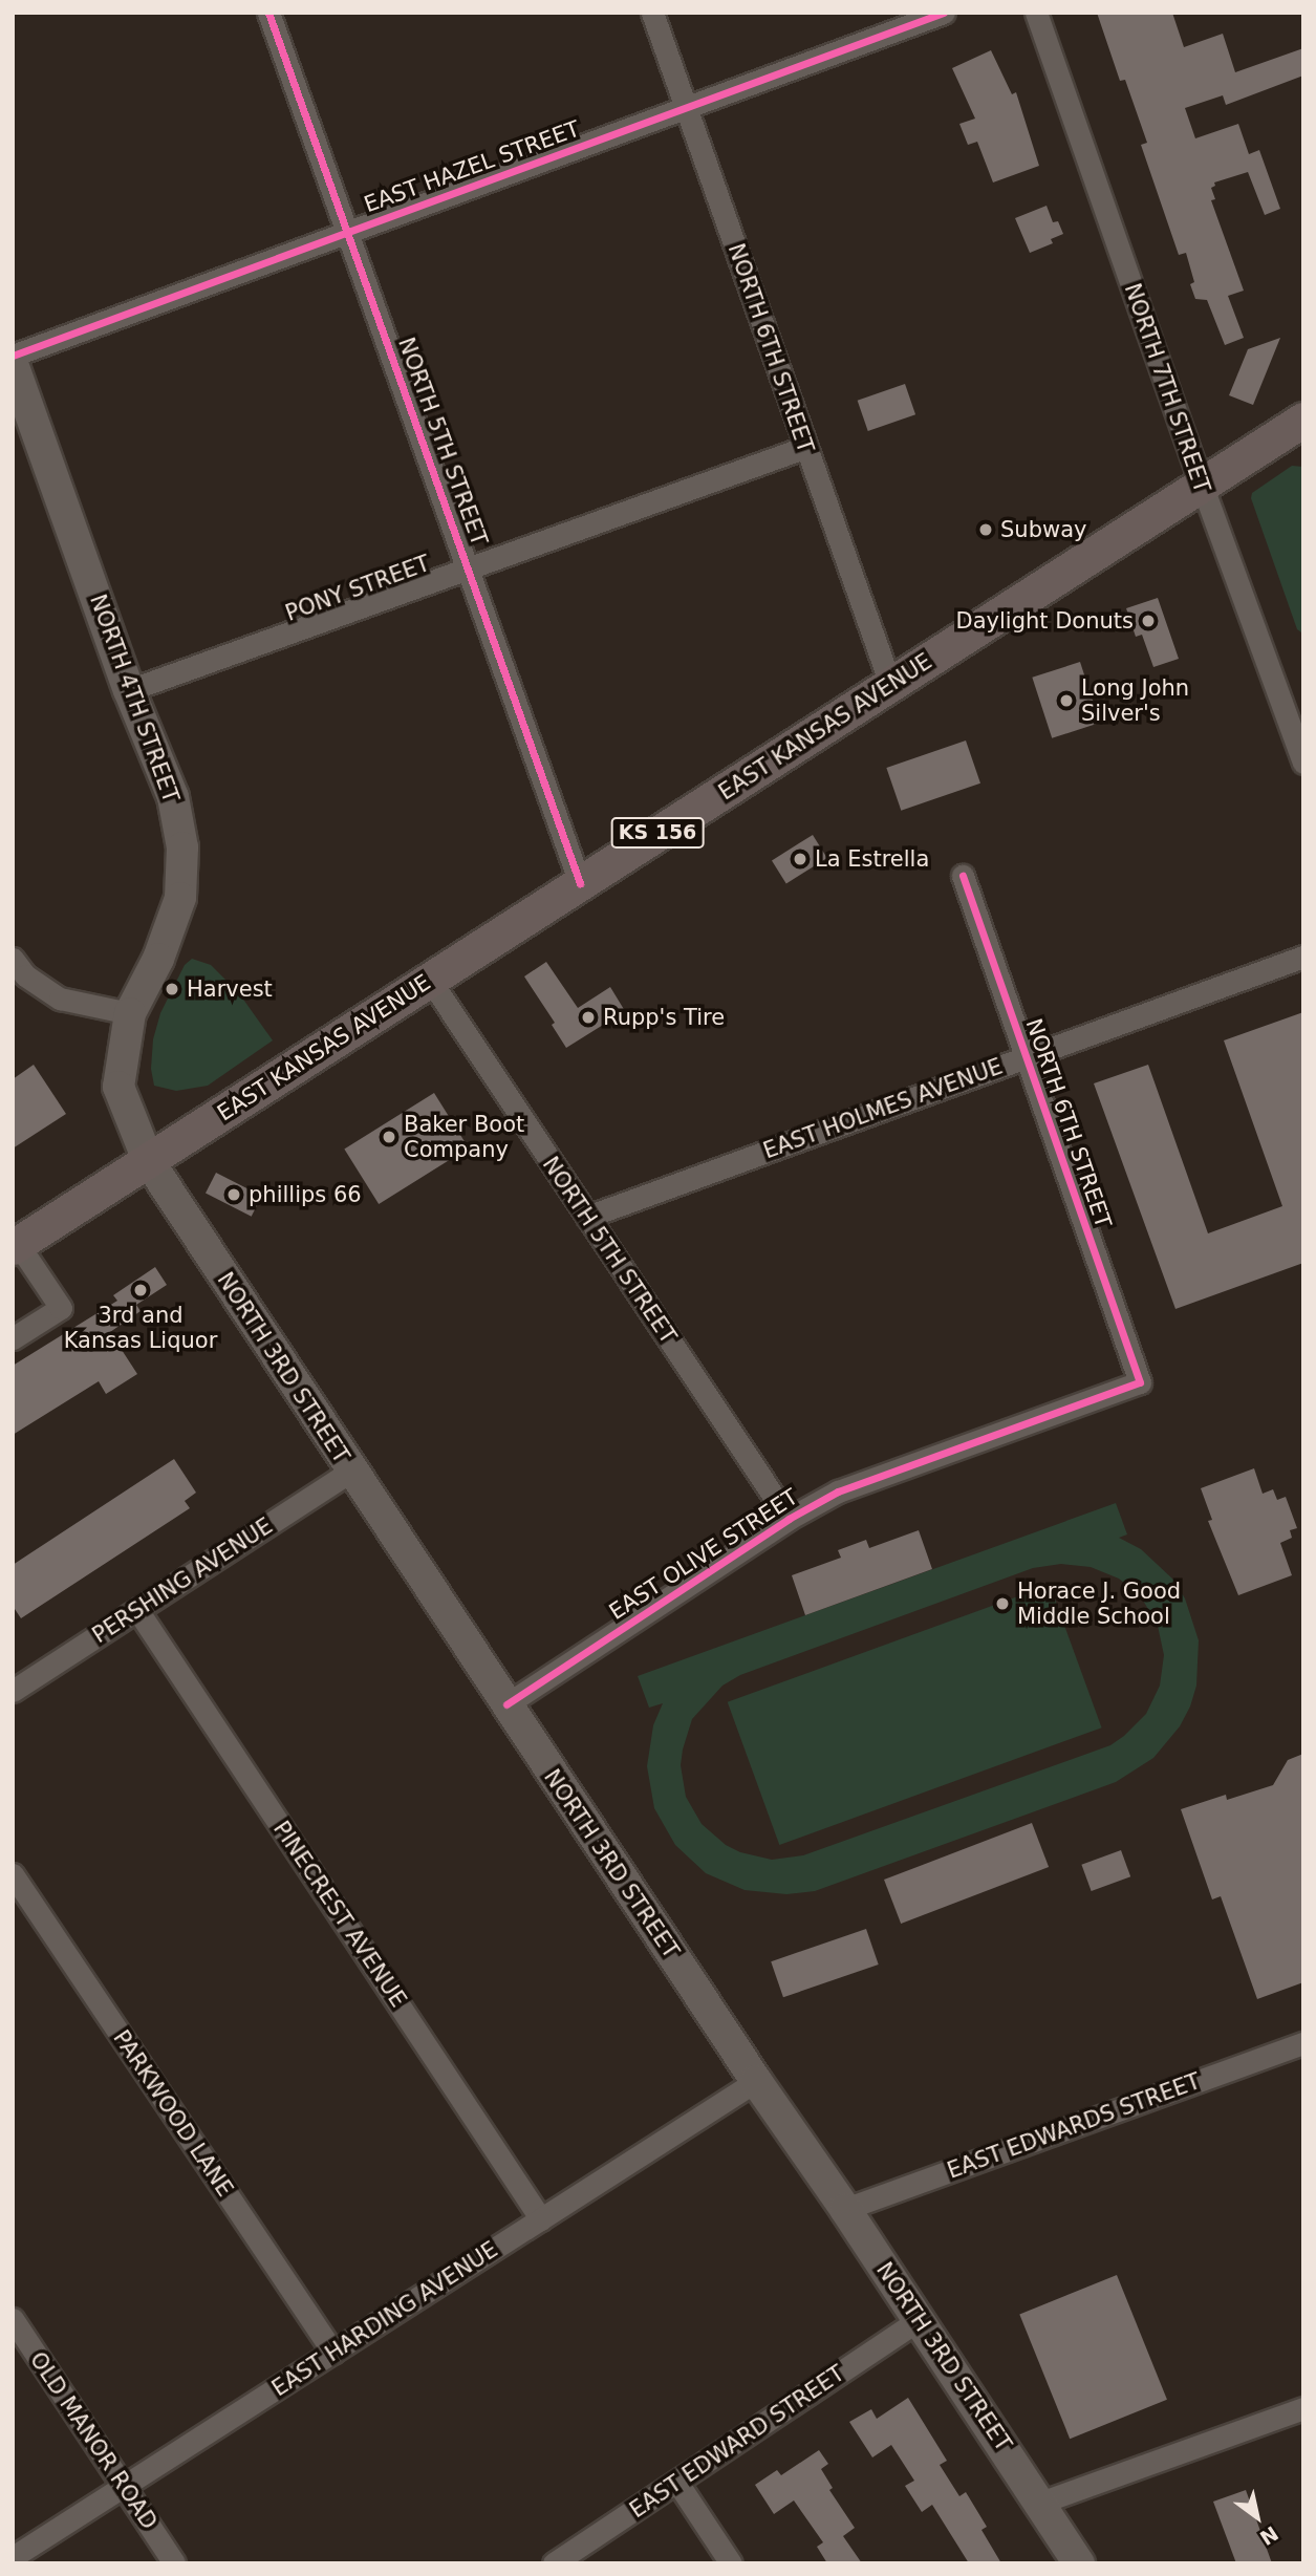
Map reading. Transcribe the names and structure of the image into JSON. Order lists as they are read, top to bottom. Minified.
{"streets":{"main road":["NORTH 4TH STREET","EAST KANSAS AVENUE","KS 156","NORTH 3RD STREET"],"street":["EAST HAZEL STREET","NORTH 6TH STREET","NORTH 7TH STREET","NORTH 5TH STREET","PONY STREET","EAST HOLMES AVENUE","EAST OLIVE STREET","PERSHING AVENUE","PINECREST AVENUE","PARKWOOD LANE","EAST EDWARDS STREET","EAST HARDING AVENUE","OLD MANOR ROAD","EAST EDWARD STREET"]},"crossings":[["EAST HAZEL STREET","NORTH 6TH STREET"],["EAST HAZEL STREET","NORTH 5TH STREET"],["NORTH 6TH STREET","PONY STREET"],["NORTH 6TH STREET","EAST KANSAS AVENUE"],["NORTH 6TH STREET","EAST HOLMES AVENUE"],["NORTH 6TH STREET","EAST OLIVE STREET"],["NORTH 7TH STREET","EAST KANSAS AVENUE"],["NORTH 5TH STREET","PONY STREET"],["NORTH 5TH STREET","EAST KANSAS AVENUE"],["NORTH 5TH STREET","EAST HOLMES AVENUE"],["NORTH 5TH STREET","EAST OLIVE STREET"],["PONY STREET","NORTH 4TH STREET"],["NORTH 4TH STREET","EAST KANSAS AVENUE"],["NORTH 4TH STREET","NORTH 3RD STREET"],["EAST KANSAS AVENUE","NORTH 3RD STREET"],["NORTH 3RD STREET","EAST OLIVE STREET"],["NORTH 3RD STREET","PERSHING AVENUE"],["NORTH 3RD STREET","EAST EDWARDS STREET"],["NORTH 3RD STREET","EAST HARDING AVENUE"],["NORTH 3RD STREET","EAST EDWARD STREET"],["PERSHING AVENUE","PINECREST AVENUE"],["PINECREST AVENUE","EAST HARDING AVENUE"],["PARKWOOD LANE","EAST HARDING AVENUE"],["EAST HARDING AVENUE","OLD MANOR ROAD"]],"places":["Subway","Daylight Donuts","Long John Silver's","La Estrella","Harvest","Rupp's Tire","Baker Boot Company","phillips 66","3rd and Kansas Liquor","Horace J. Good Middle School"],"north":"bottom right"}
